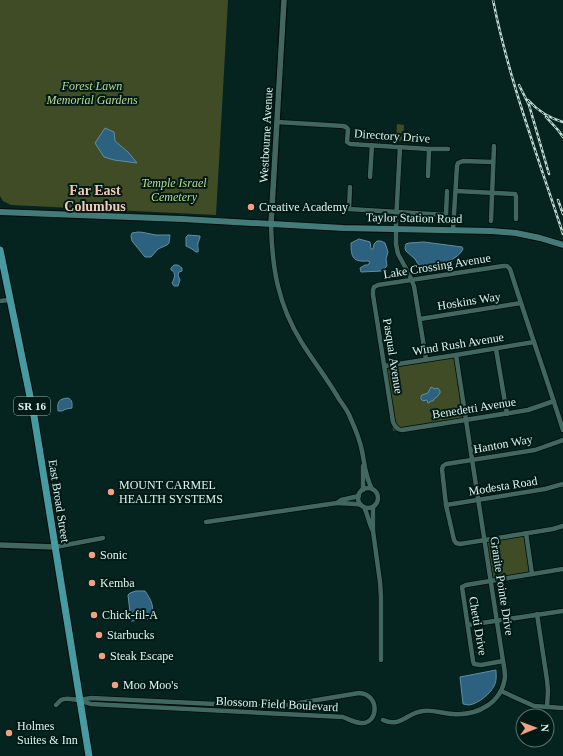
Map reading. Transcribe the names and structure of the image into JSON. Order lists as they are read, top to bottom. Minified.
{"streets":{"highway":["SR 16","East Broad Street"],"main road":["Taylor Station Road"],"street":["Westbourne Avenue","Directory Drive","Lake Crossing Avenue","Hoskins Way","Wind Rush Avenue","Pasqual Avenue","Benedetti Avenue","Hanton Way","Modesta Road","Granite Pointe Drive","Chetti Drive","Blossom Field Boulevard"]},"crossings":[["Westbourne Avenue","Directory Drive"],["Westbourne Avenue","Taylor Station Road"],["Lake Crossing Avenue","Hoskins Way"],["Lake Crossing Avenue","Pasqual Avenue"],["Wind Rush Avenue","Pasqual Avenue"],["Wind Rush Avenue","Granite Pointe Drive"],["Pasqual Avenue","Benedetti Avenue"],["Benedetti Avenue","Granite Pointe Drive"],["Hanton Way","Modesta Road"],["Hanton Way","Granite Pointe Drive"],["Modesta Road","Granite Pointe Drive"],["East Broad Street","Blossom Field Boulevard"],["Granite Pointe Drive","Chetti Drive"]],"districts":["Far East Columbus"],"parks":["Forest Lawn Memorial Gardens","Temple Israel Cemetery"],"places":["Creative Academy","MOUNT CARMEL HEALTH SYSTEMS","Sonic","Kemba","Chick-fil-A","Starbucks","Steak Escape","Moo Moo's","Holmes Suites & Inn"],"north":"right"}
